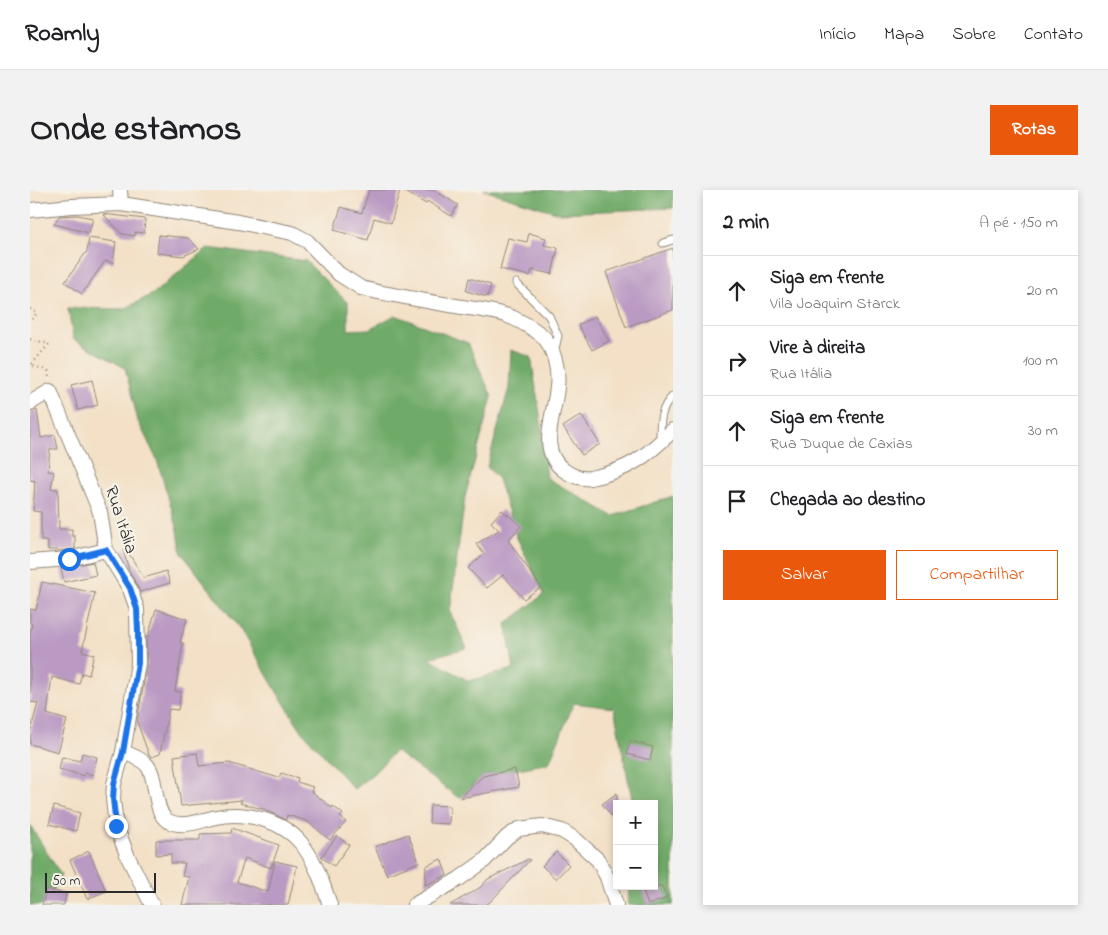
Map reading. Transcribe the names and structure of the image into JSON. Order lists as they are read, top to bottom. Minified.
{"streets":{"street":["Rua Itália"]},"scale_bar":"50 m","page":{"header":"Roamly","nav":["Início","Mapa","Sobre","Contato"],"title":"Onde estamos","buttons":["Rotas",["Salvar","Compartilhar"]],"heading":["2 min","A pé · 150 m"],"list":[["Siga em frente","Vila Joaquim Starck","20 m"],["Vire à direita","Rua Itália","100 m"],["Siga em frente","Rua Duque de Caxias","30 m"],"Chegada ao destino"],"map_buttons":["+","−"],"scale":"50 m"}}
